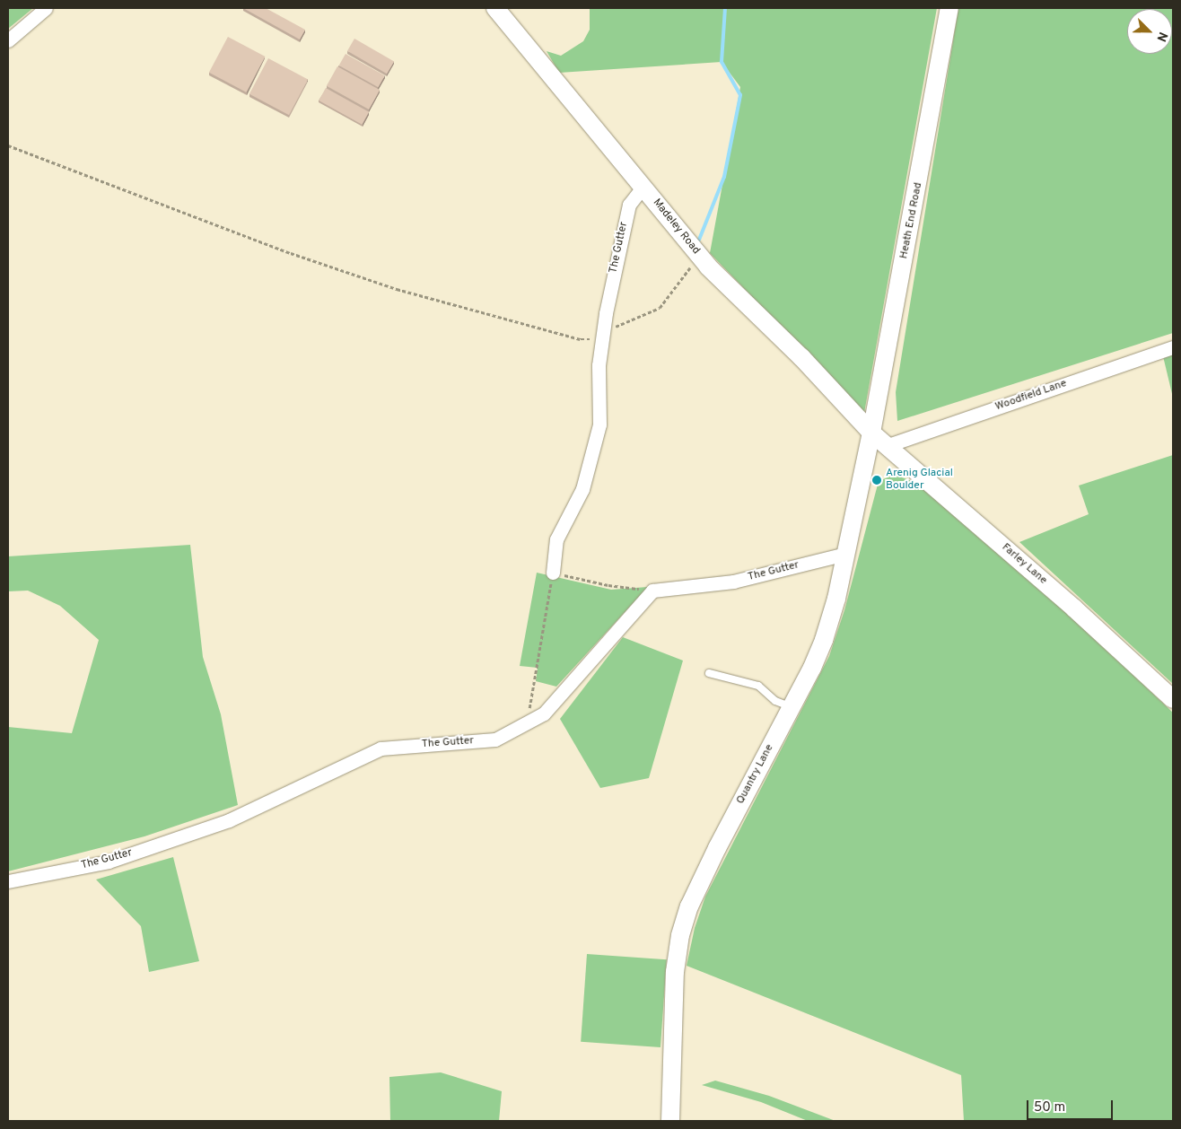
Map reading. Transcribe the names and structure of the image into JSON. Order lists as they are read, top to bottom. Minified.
{"streets":{"street":["Heath End Road","Madeley Road","The Gutter","Woodfield Lane","Farley Lane","Quantry Lane"]},"crossings":[["Heath End Road","Madeley Road"],["Heath End Road","Farley Lane"],["Heath End Road","Quantry Lane"],["Madeley Road","The Gutter"],["Madeley Road","Farley Lane"],["Madeley Road","Quantry Lane"],["The Gutter","Quantry Lane"],["Woodfield Lane","Farley Lane"],["Farley Lane","Quantry Lane"]],"places":["Arenig Glacial Boulder"],"scale_bar":"50 m","north":"bottom right"}
